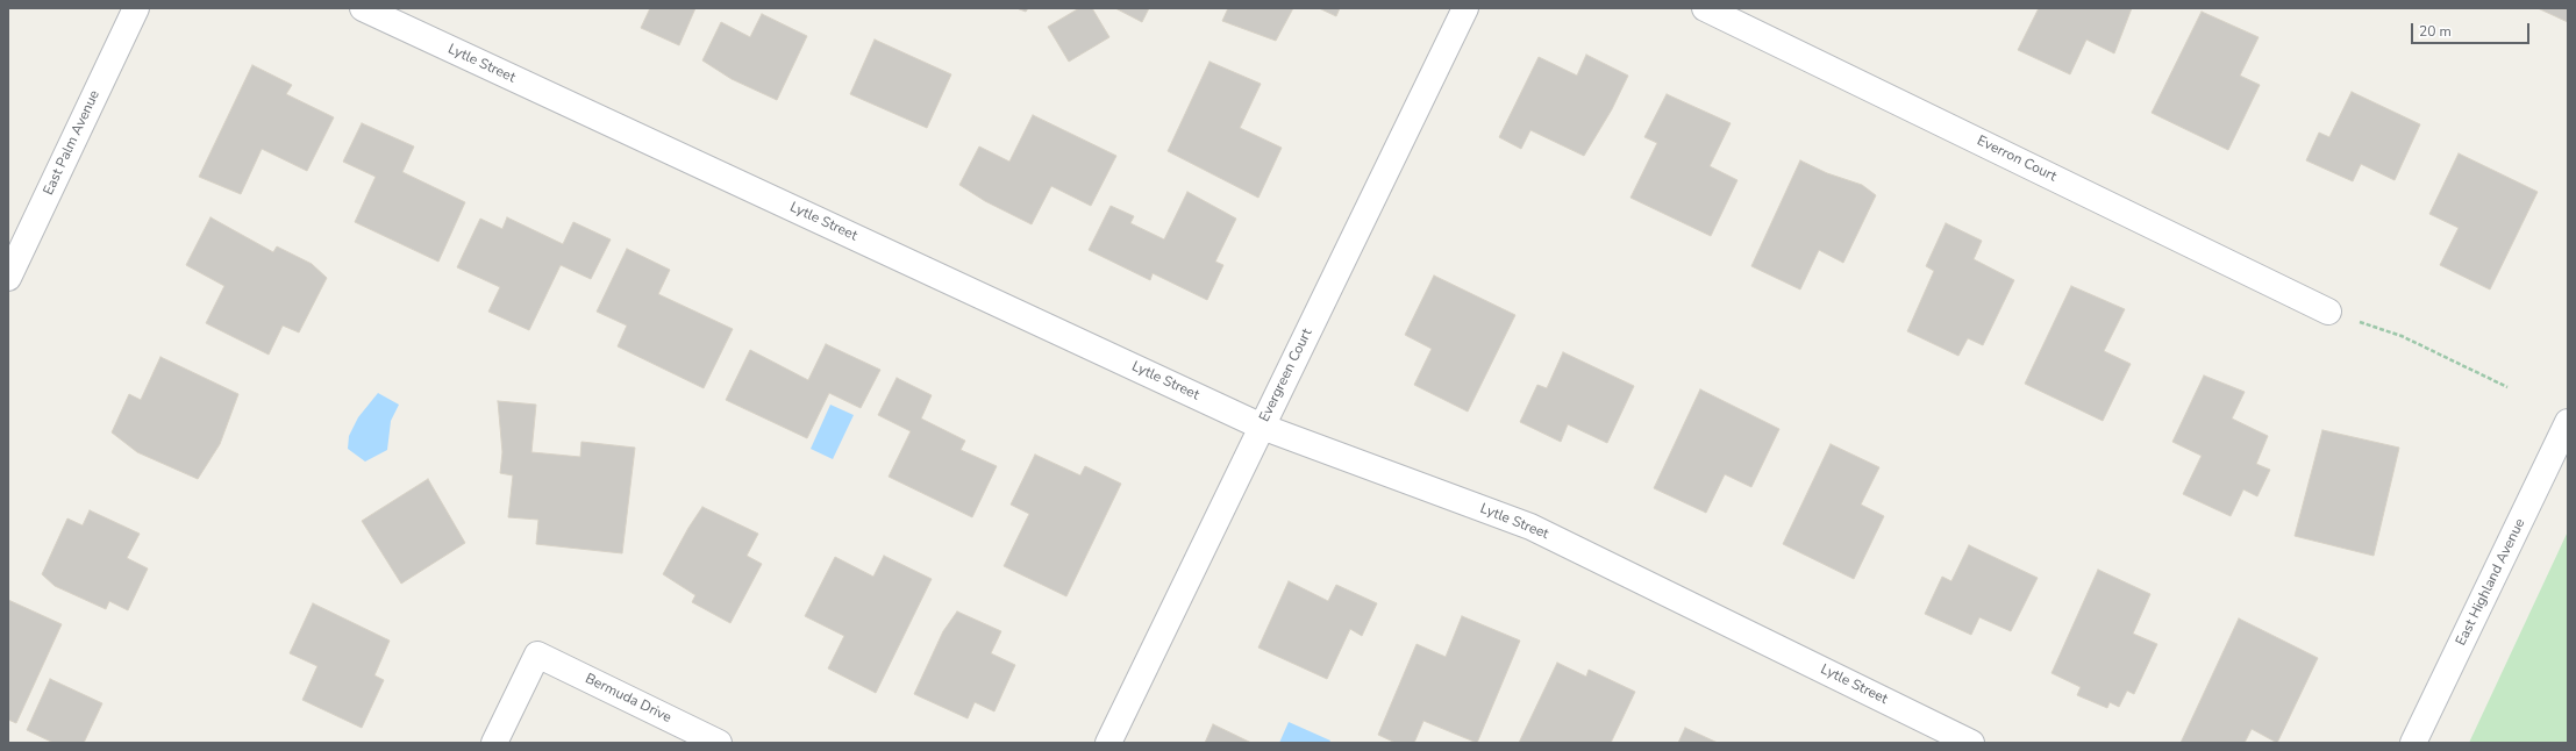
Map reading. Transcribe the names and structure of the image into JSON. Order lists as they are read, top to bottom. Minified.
{"streets":{"street":["Lytle Street","East Palm Avenue","Everron Court","Evergreen Court","East Highland Avenue","Bermuda Drive"]},"crossings":[["Lytle Street","Evergreen Court"]],"scale_bar":"20 m"}
